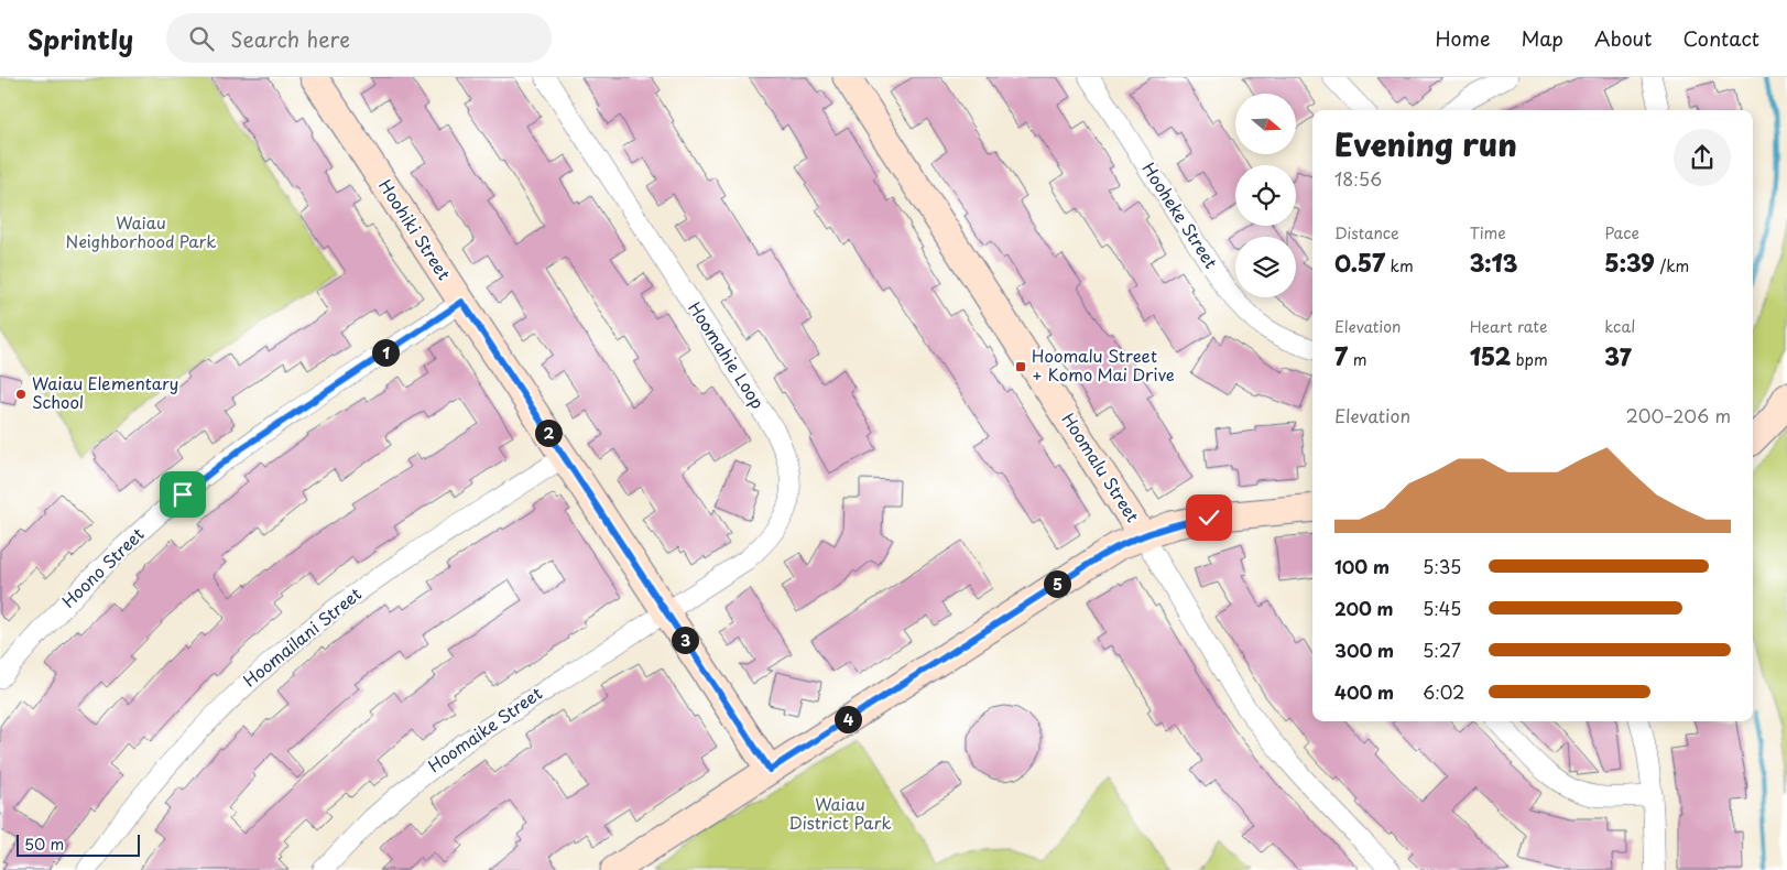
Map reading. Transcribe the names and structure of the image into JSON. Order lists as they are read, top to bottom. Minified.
{"streets":{"street":["Hooheke Street","Hoohiki Street","Hoomahie Loop","Hoomalu Street","Hoono Street","Hoomailani Street","Hoomaike Street"]},"crossings":[["Hoohiki Street","Hoomahie Loop"],["Hoohiki Street","Hoono Street"],["Hoohiki Street","Hoomailani Street"],["Hoohiki Street","Hoomaike Street"],["Hoomahie Loop","Hoomaike Street"]],"parks":["Waiau Neighborhood Park","Waiau District Park"],"places":{"transit":["Hoomalu Street + Komo Mai Drive"],"other":["Waiau Elementary School"]},"scale_bar":"50 m","north":"right","page":{"header":"Sprintly","search":"Search here","nav":["Home","Map","About","Contact"],"heading":["Evening run","18:56"],"stats":[["Distance","0.57 km"],["Time","3:13"],["Pace","5:39 /km"],["Elevation","7 m"],["Heart rate","152 bpm"],["kcal","37"]],"pins":["1","2","5","3","4"],"chart":["Elevation","200–206 m"],"list":[{"name":"100 m","note":"5:35"},{"name":"200 m","note":"5:45"},{"name":"300 m","note":"5:27"},{"name":"400 m","note":"6:02"}],"scale":"50 m"}}
